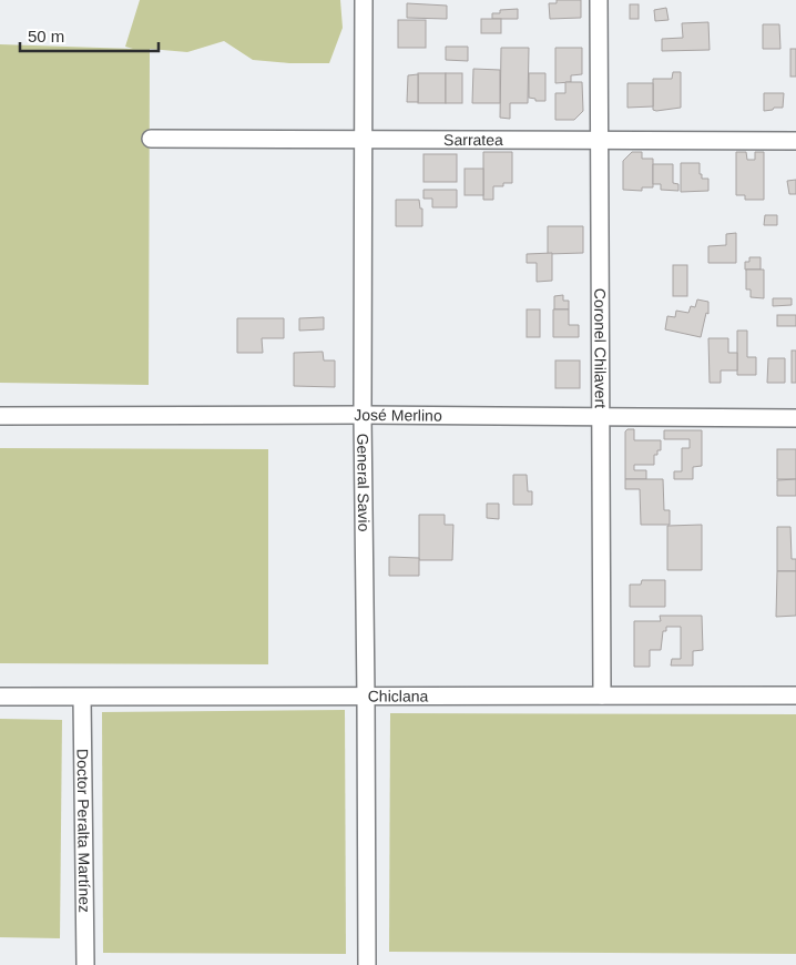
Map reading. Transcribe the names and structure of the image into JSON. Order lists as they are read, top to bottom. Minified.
{"streets":{"street":["Sarratea","Coronel Chilavert","José Merlino","General Savio","Chiclana","Doctor Peralta Martínez"]},"crossings":[["Sarratea","Coronel Chilavert"],["Sarratea","General Savio"],["Coronel Chilavert","José Merlino"],["Coronel Chilavert","Chiclana"],["José Merlino","General Savio"],["General Savio","Chiclana"],["Chiclana","Doctor Peralta Martínez"]],"scale_bar":"50 m"}
